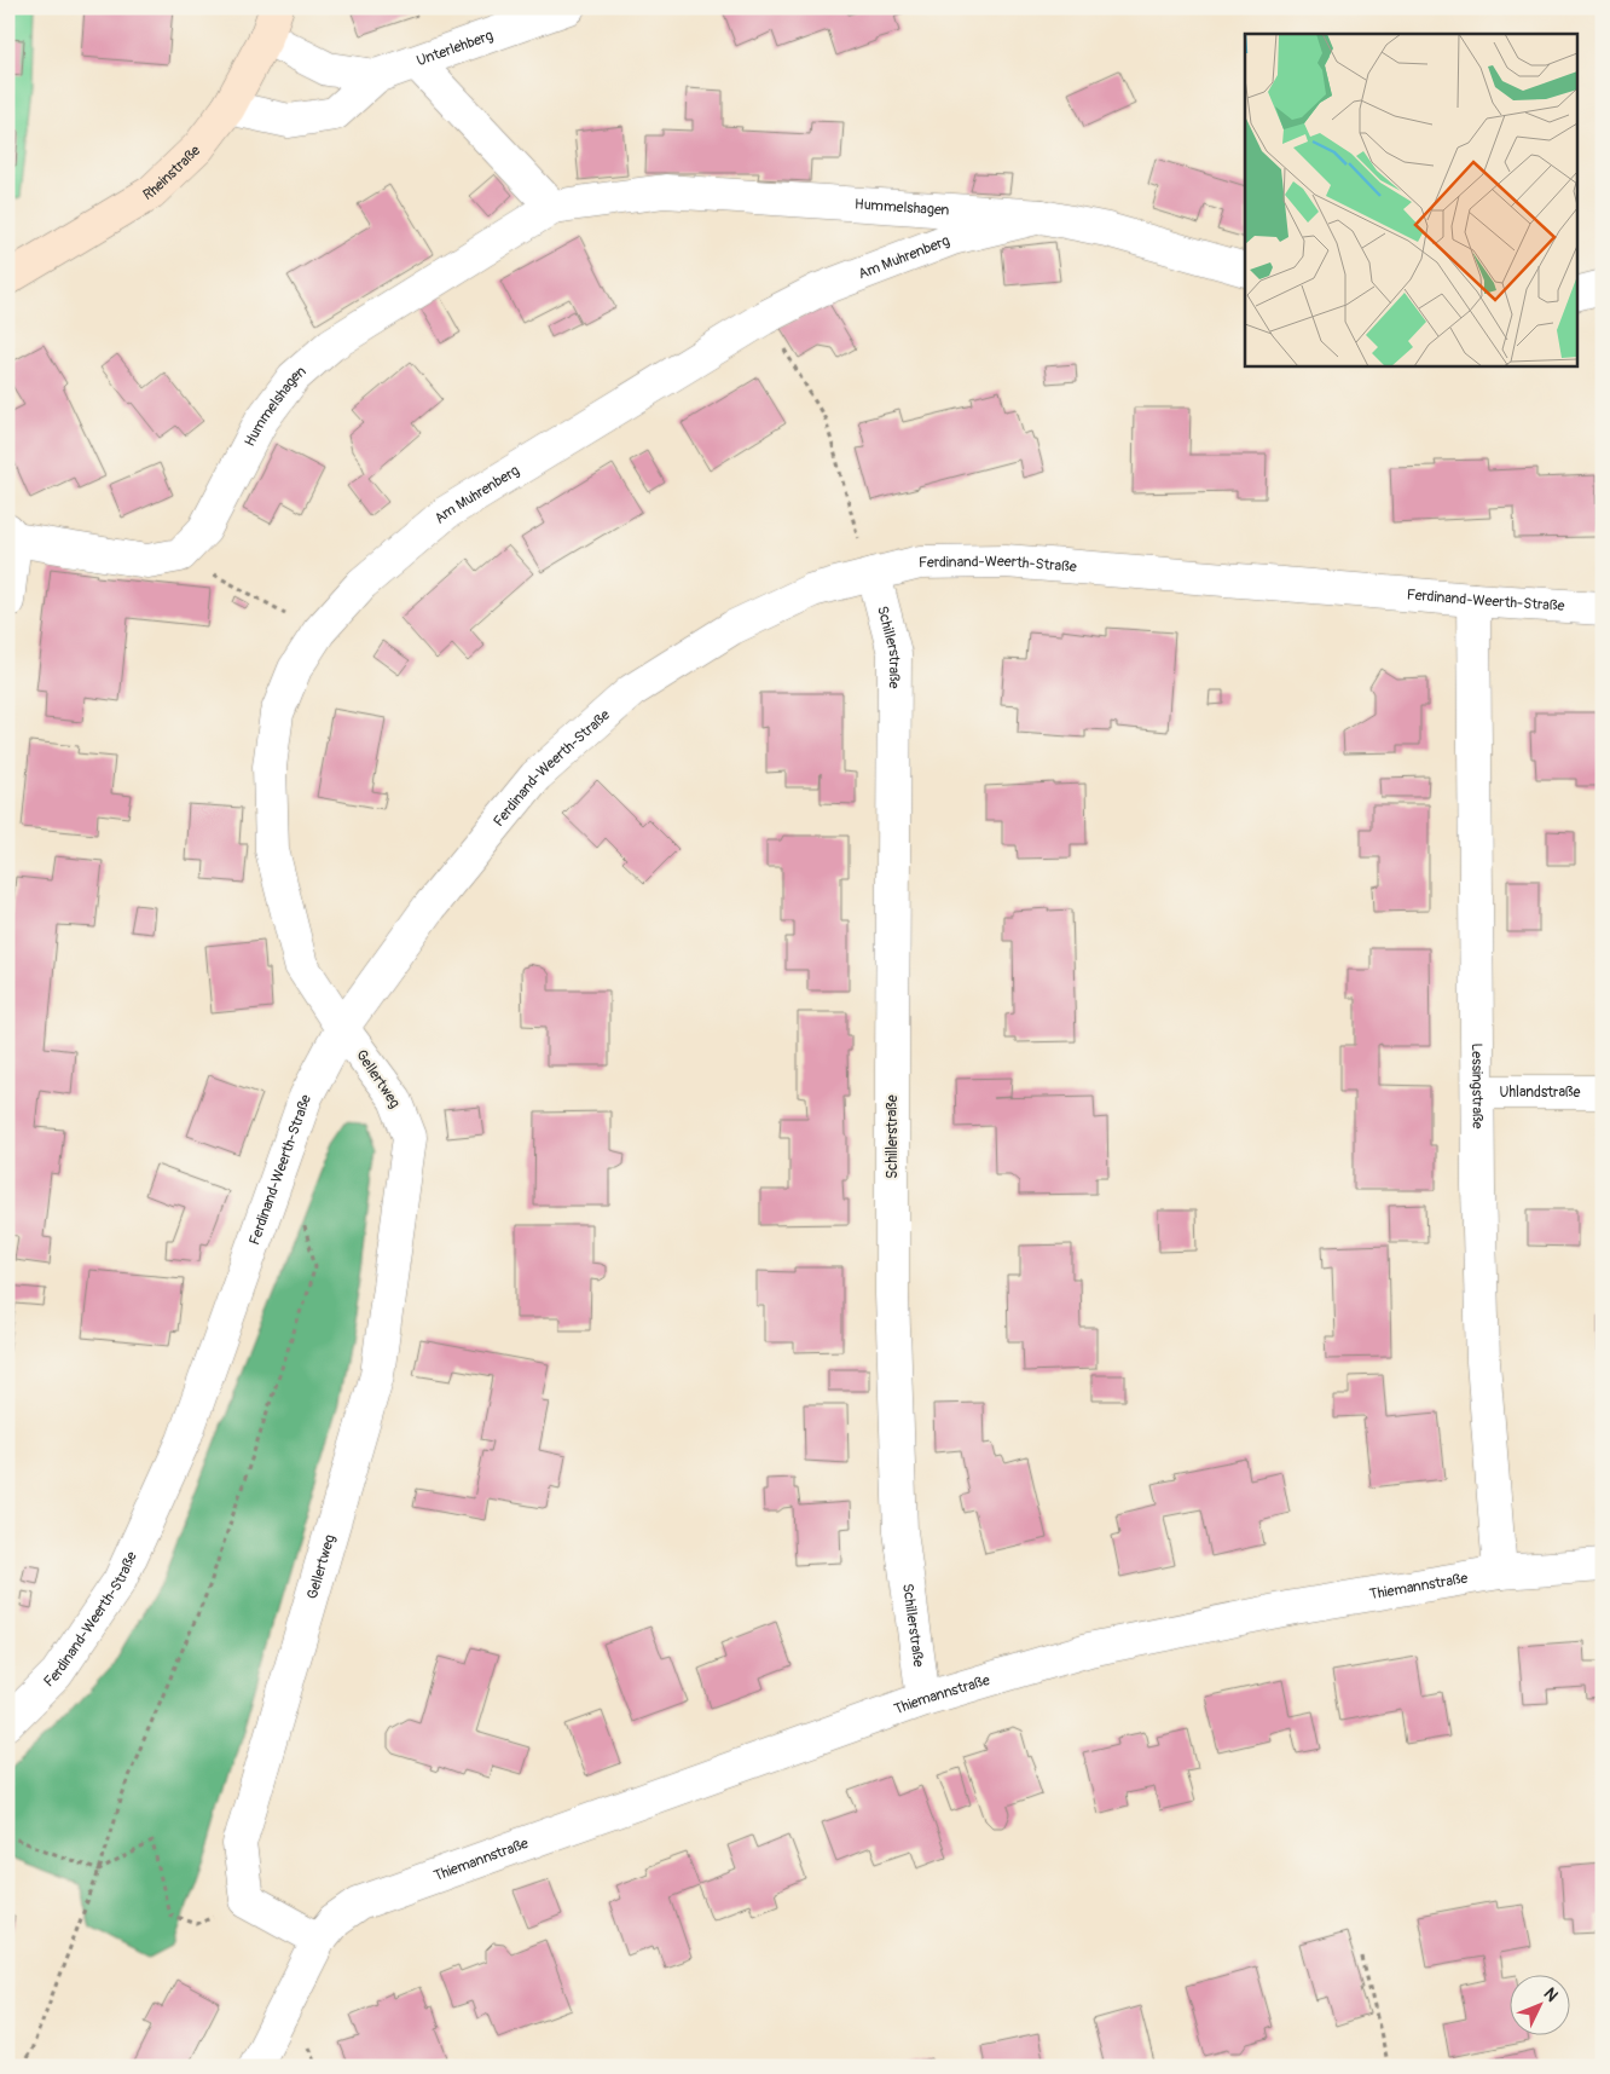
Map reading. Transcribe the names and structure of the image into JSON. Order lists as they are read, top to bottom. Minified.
{"streets":{"street":["Unterlehberg","Rheinstraße","Hummelshagen","Am Muhrenberg","Ferdinand-Weerth-Straße","Schillerstraße","Gellertweg","Lessingstraße","Uhlandstraße","Thiemannstraße"]},"crossings":[["Unterlehberg","Rheinstraße"],["Hummelshagen","Am Muhrenberg"],["Am Muhrenberg","Ferdinand-Weerth-Straße"],["Am Muhrenberg","Gellertweg"],["Ferdinand-Weerth-Straße","Schillerstraße"],["Ferdinand-Weerth-Straße","Gellertweg"],["Ferdinand-Weerth-Straße","Lessingstraße"],["Schillerstraße","Thiemannstraße"],["Lessingstraße","Uhlandstraße"],["Lessingstraße","Thiemannstraße"]],"north":"top right"}
